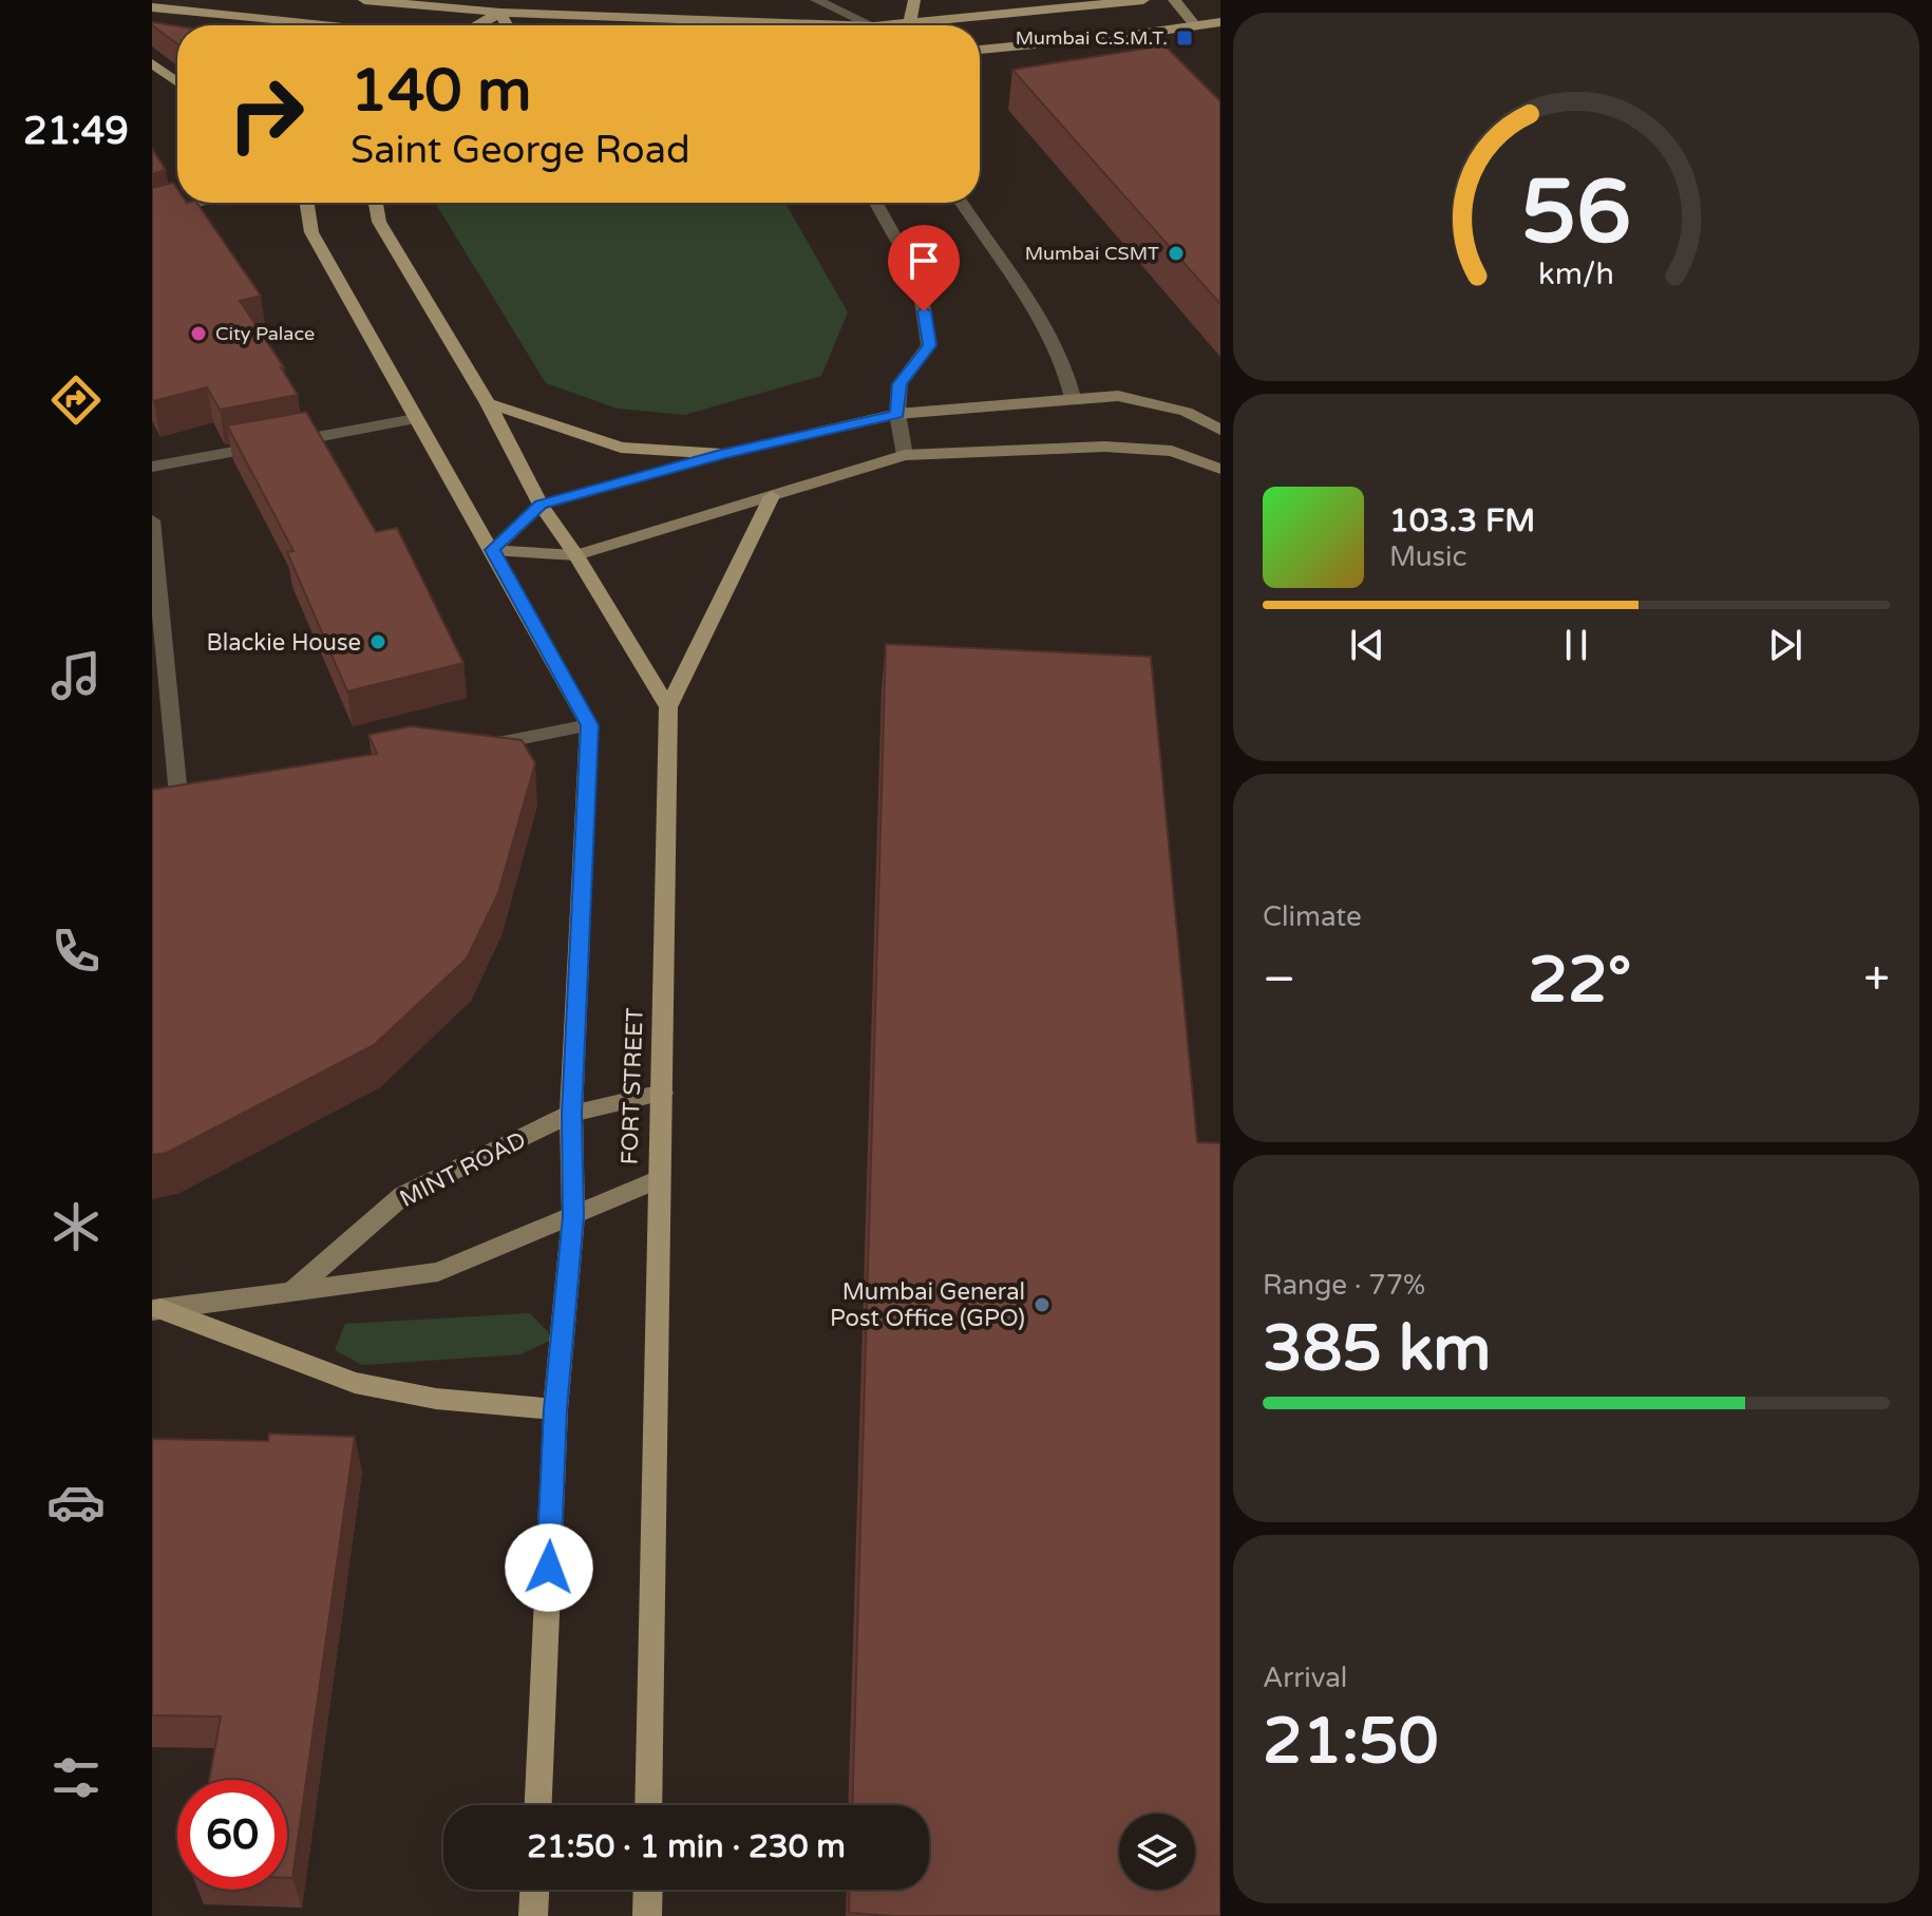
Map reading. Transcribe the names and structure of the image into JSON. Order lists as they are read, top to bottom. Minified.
{"streets":{"main road":["FORT STREET","MINT ROAD"]},"crossings":[["FORT STREET","MINT ROAD"]],"places":{"transit":["Mumbai C.S.M.T."],"other":["Mumbai CSMT","City Palace","Blackie House","Mumbai General Post Office (GPO)"]},"page":{"tabs":"21:49","turn":["140 m","Saint George Road"],"song":["103.3 FM","Music"],"tile":["Climate",["Range · 77%","385 km"],["Arrival","21:50"]],"heat":["−","22°","+"],"limit":"60","trip":"21:50 · 1 min · 230 m","gauge":["56","km/h"]}}
